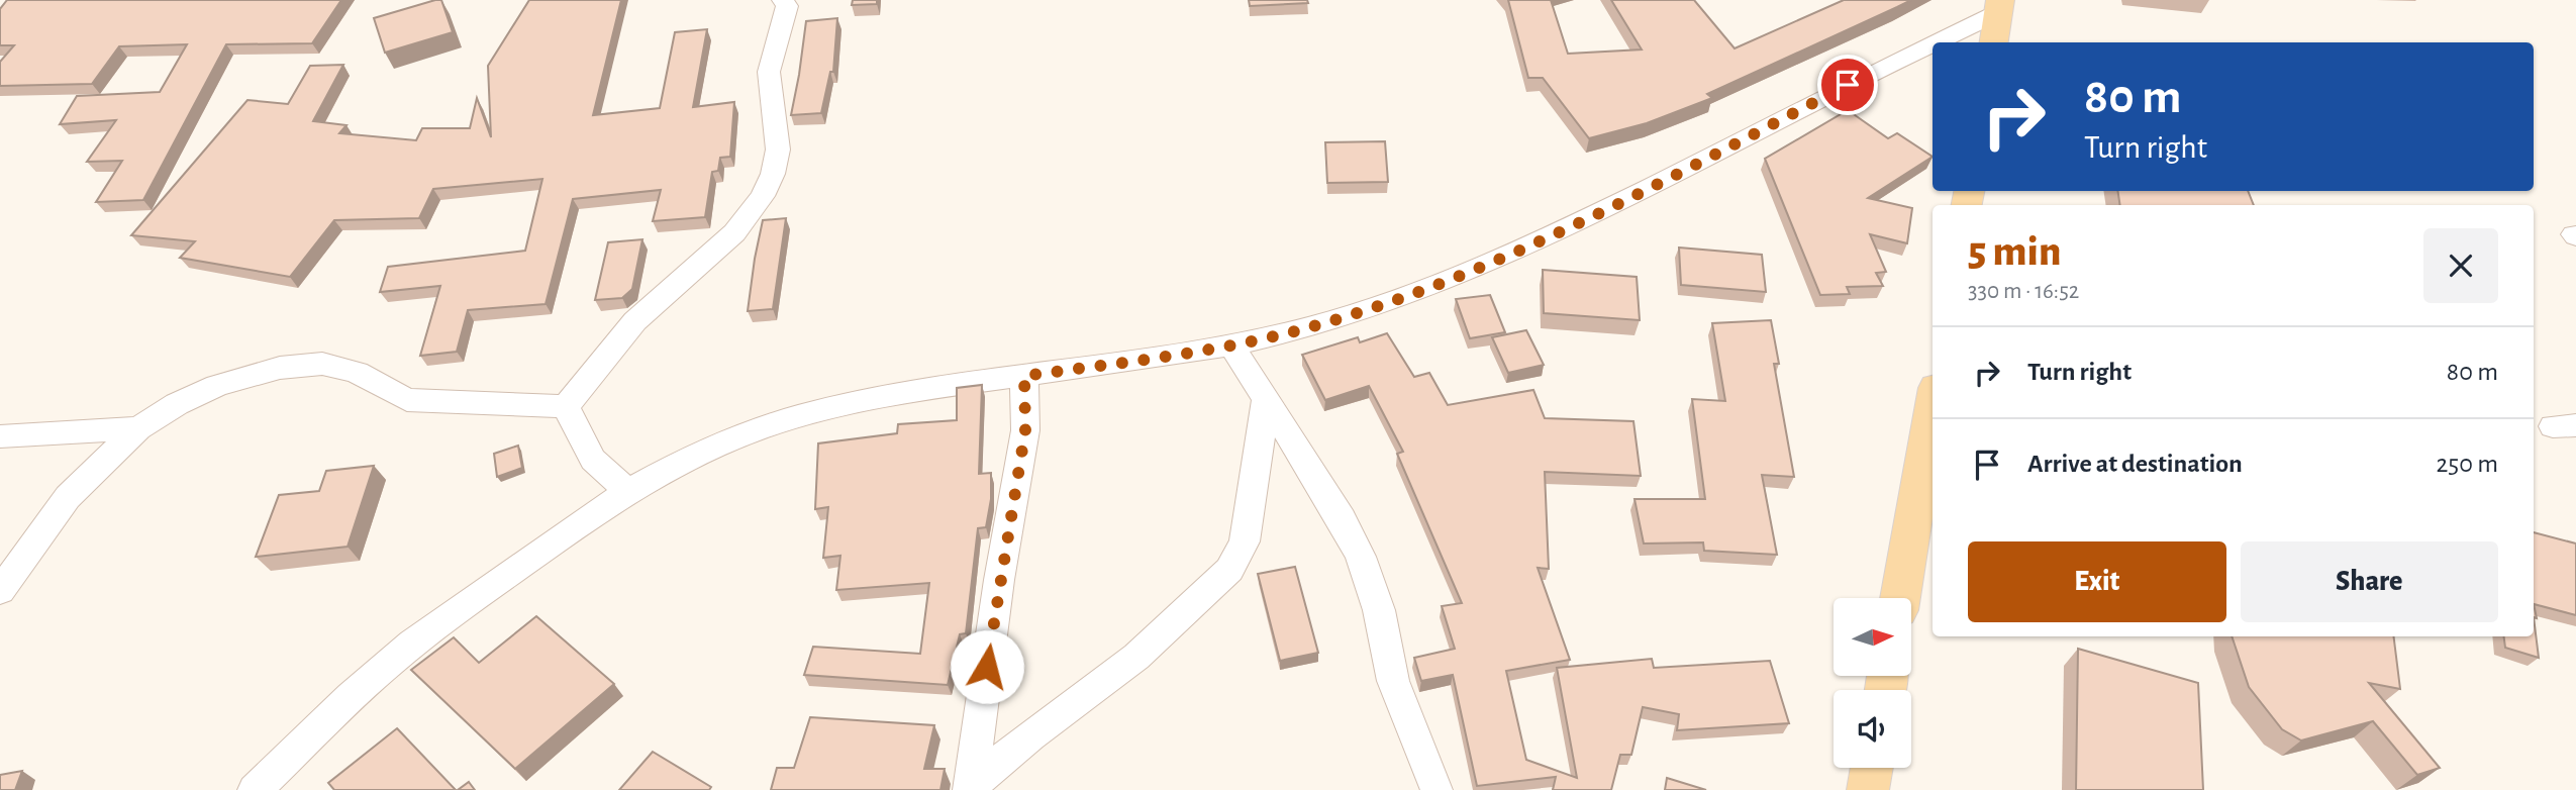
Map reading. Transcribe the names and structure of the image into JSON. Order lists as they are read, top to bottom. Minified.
{"north":"right","page":{"turn":["80 m","Turn right"],"heading":["5 min","330 m · 16:52"],"list":[{"name":"Turn right","value":"80 m"},{"name":"Arrive at destination","value":"250 m"}],"buttons":["Exit","Share"]}}
